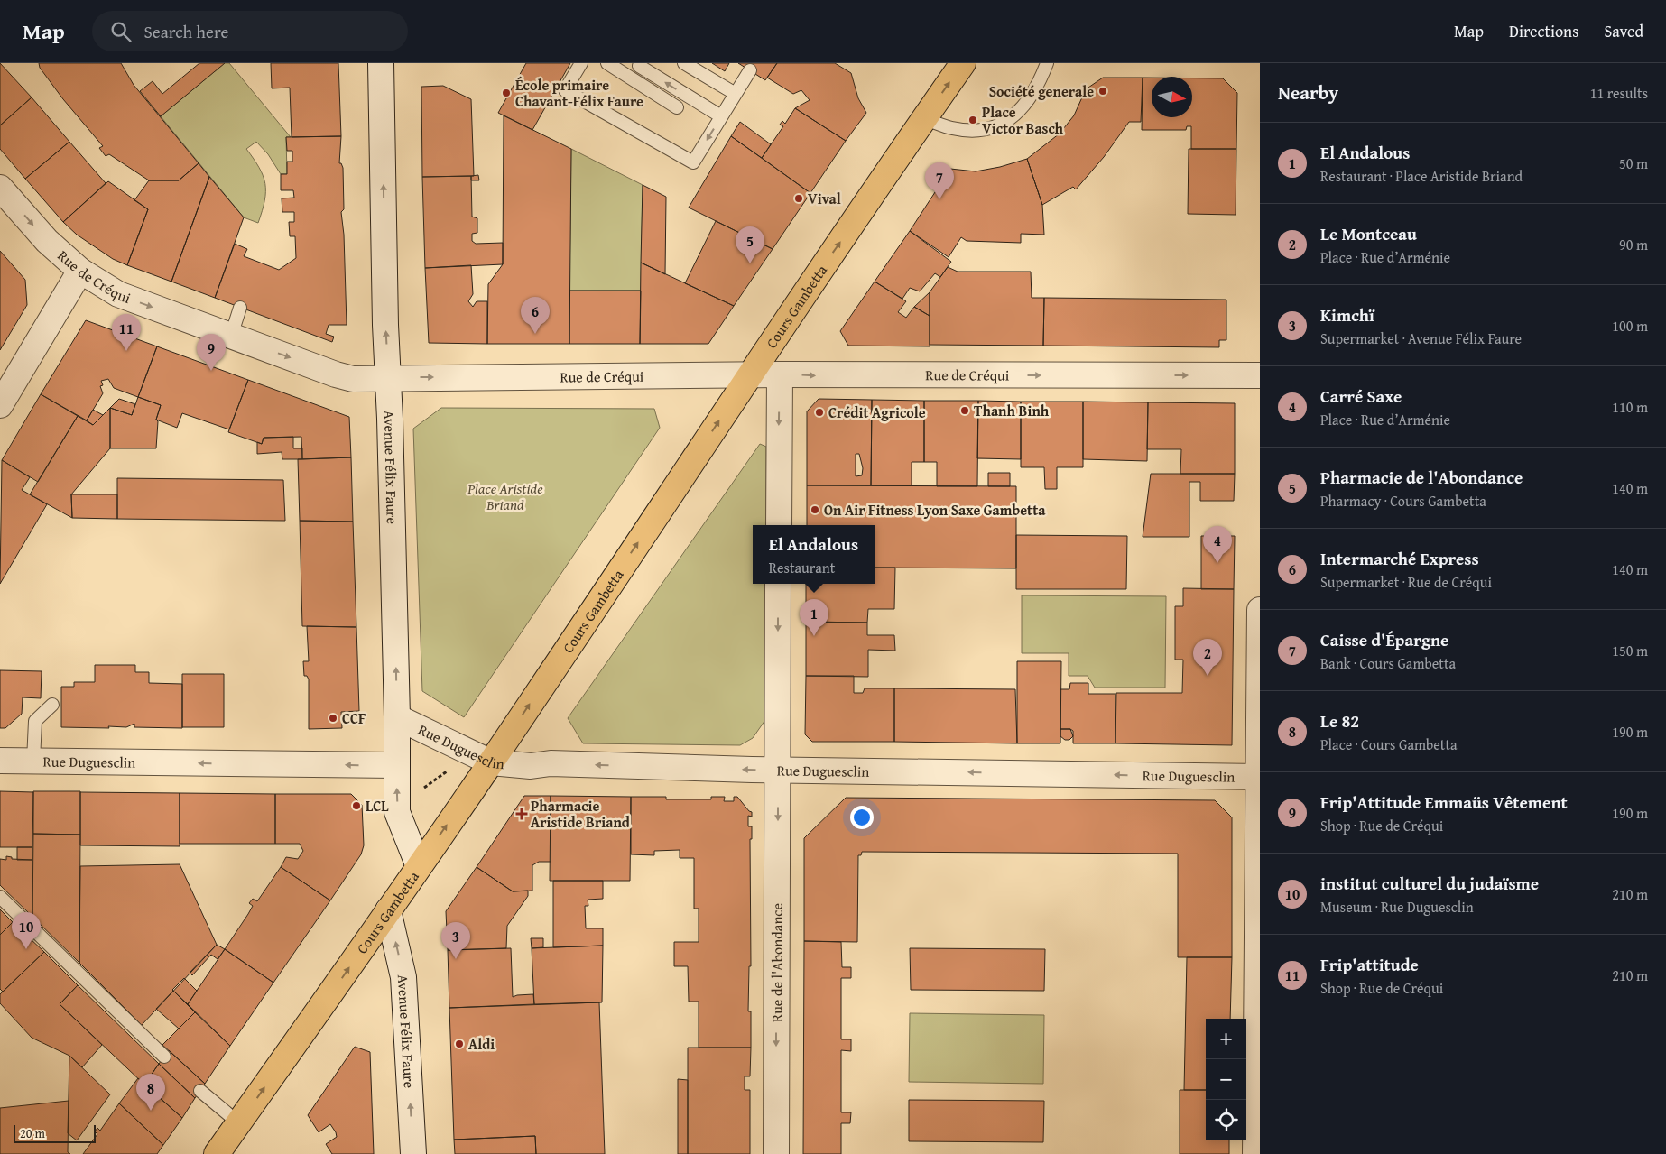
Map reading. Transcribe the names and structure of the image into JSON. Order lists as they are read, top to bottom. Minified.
{"streets":{"main road":["Cours Gambetta"],"street":["Rue de Créqui","Avenue Félix Faure","Rue Duguesclin","Rue de l'Abondance"]},"crossings":[["Rue de Créqui","Cours Gambetta"],["Rue de Créqui","Avenue Félix Faure"],["Cours Gambetta","Avenue Félix Faure"],["Cours Gambetta","Rue Duguesclin"],["Avenue Félix Faure","Rue Duguesclin"],["Rue Duguesclin","Rue de l'Abondance"]],"one_way":["Rue de Créqui","Cours Gambetta","Avenue Félix Faure","Rue Duguesclin","Rue de l'Abondance"],"parks":["Place Aristide Briand"],"places":{"other":["Société generale","École primaire Chavant-Félix Faure","Place Victor Basch","Vival","Thanh Binh","Crédit Agricole","On Air Fitness Lyon Saxe Gambetta","CCF","LCL","Aldi"],"health":["Pharmacie Aristide Briand"]},"scale_bar":"20 m","north":"right","page":{"header":"Map","search":"Search here","nav":["Map","Directions","Saved"],"heading":["Nearby","11 results"],"list":[{"mark":"1","name":"El Andalous","note":"Restaurant · Place Aristide Briand","value":"50 m"},{"mark":"2","name":"Le Montceau","note":"Place · Rue d’Arménie","value":"90 m"},{"mark":"3","name":"Kimchï","note":"Supermarket · Avenue Félix Faure","value":"100 m"},{"mark":"4","name":"Carré Saxe","note":"Place · Rue d’Arménie","value":"110 m"},{"mark":"5","name":"Pharmacie de l'Abondance","note":"Pharmacy · Cours Gambetta","value":"140 m"},{"mark":"6","name":"Intermarché Express","note":"Supermarket · Rue de Créqui","value":"140 m"},{"mark":"7","name":"Caisse d'Épargne","note":"Bank · Cours Gambetta","value":"150 m"},{"mark":"8","name":"Le 82","note":"Place · Cours Gambetta","value":"190 m"},{"mark":"9","name":"Frip'Attitude Emmaüs Vêtement","note":"Shop · Rue de Créqui","value":"190 m"},{"mark":"10","name":"institut culturel du judaïsme","note":"Museum · Rue Duguesclin","value":"210 m"},{"mark":"11","name":"Frip'attitude","note":"Shop · Rue de Créqui","value":"210 m"}],"pins":["7","5","6","11","9","4","1","2","10","3","8"],"popup":["El Andalous","Restaurant"],"map_buttons":["+","−"],"scale":"20 m"}}
